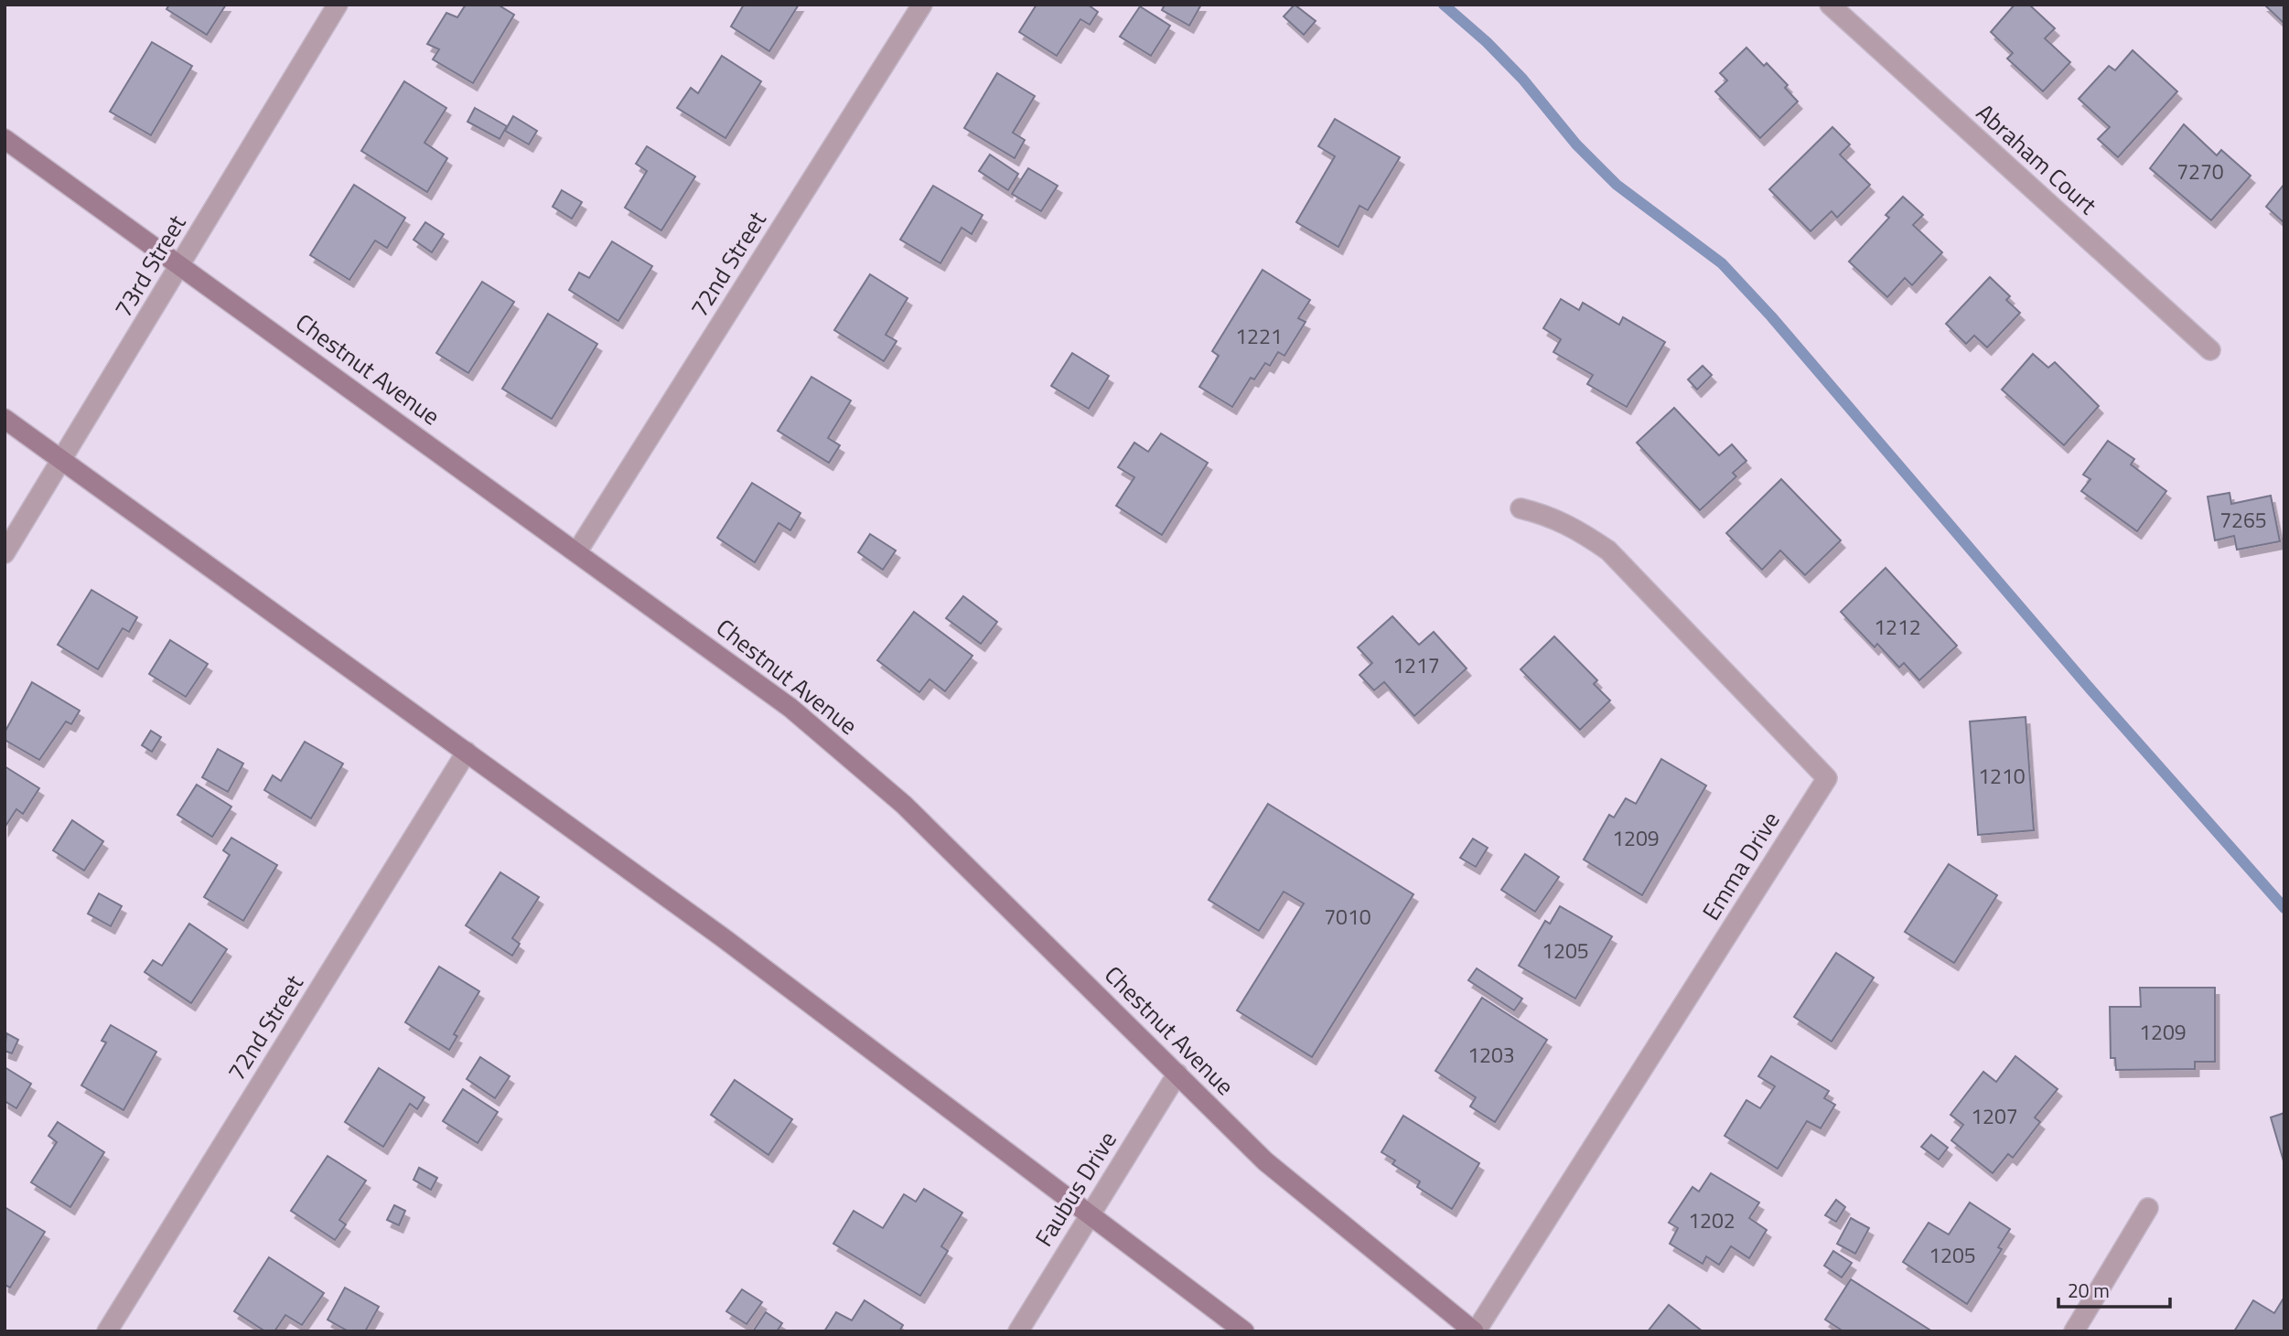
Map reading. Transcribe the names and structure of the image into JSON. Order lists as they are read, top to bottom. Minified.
{"streets":{"street":["Abraham Court","72nd Street","73rd Street","Chestnut Avenue","Emma Drive","Faubus Drive"]},"crossings":[["72nd Street","Chestnut Avenue"],["73rd Street","Chestnut Avenue"],["Chestnut Avenue","Emma Drive"],["Chestnut Avenue","Faubus Drive"]],"house_numbers":["7270","1221","7265","1212","1217","1210","1209","7010","1205","1209","1203","1207","1202","1205"],"scale_bar":"20 m"}
